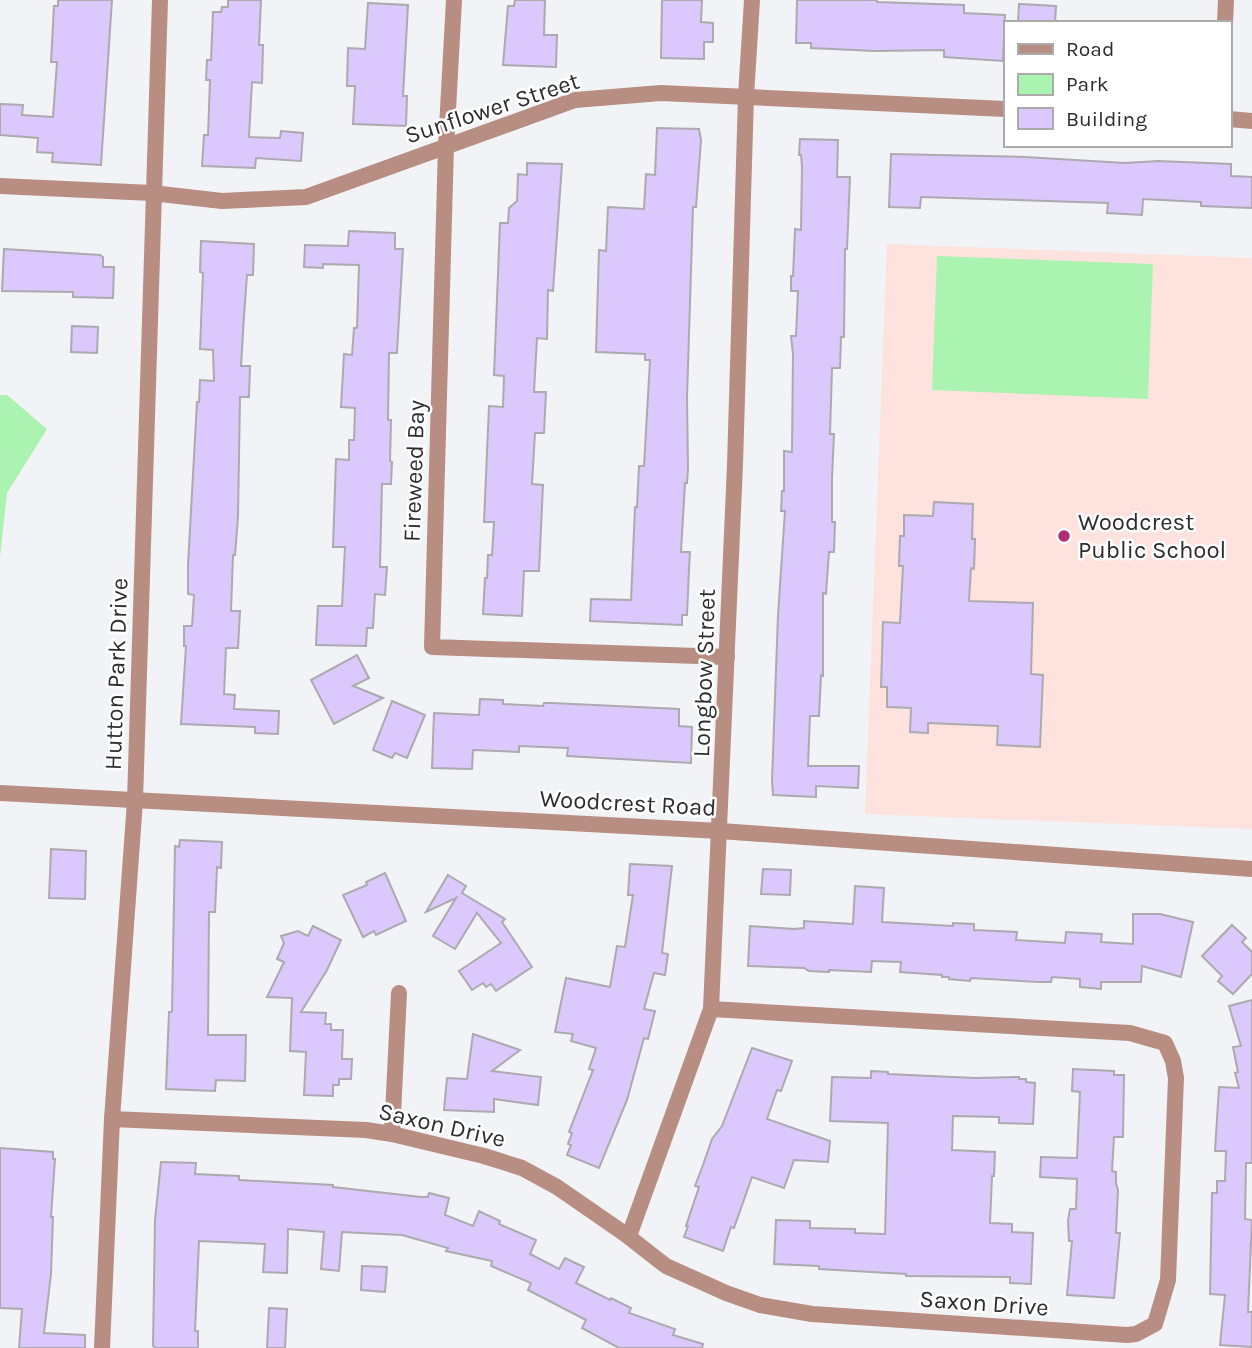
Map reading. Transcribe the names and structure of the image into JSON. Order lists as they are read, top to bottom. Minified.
{"streets":{"street":["Sunflower Street","Fireweed Bay","Longbow Street","Hutton Park Drive","Woodcrest Road","Saxon Drive"]},"crossings":[["Sunflower Street","Fireweed Bay"],["Sunflower Street","Longbow Street"],["Sunflower Street","Hutton Park Drive"],["Fireweed Bay","Longbow Street"],["Longbow Street","Woodcrest Road"],["Longbow Street","Saxon Drive"],["Hutton Park Drive","Woodcrest Road"],["Hutton Park Drive","Saxon Drive"]],"places":["Woodcrest Public School"],"legend":["Road","Park","Building"]}
